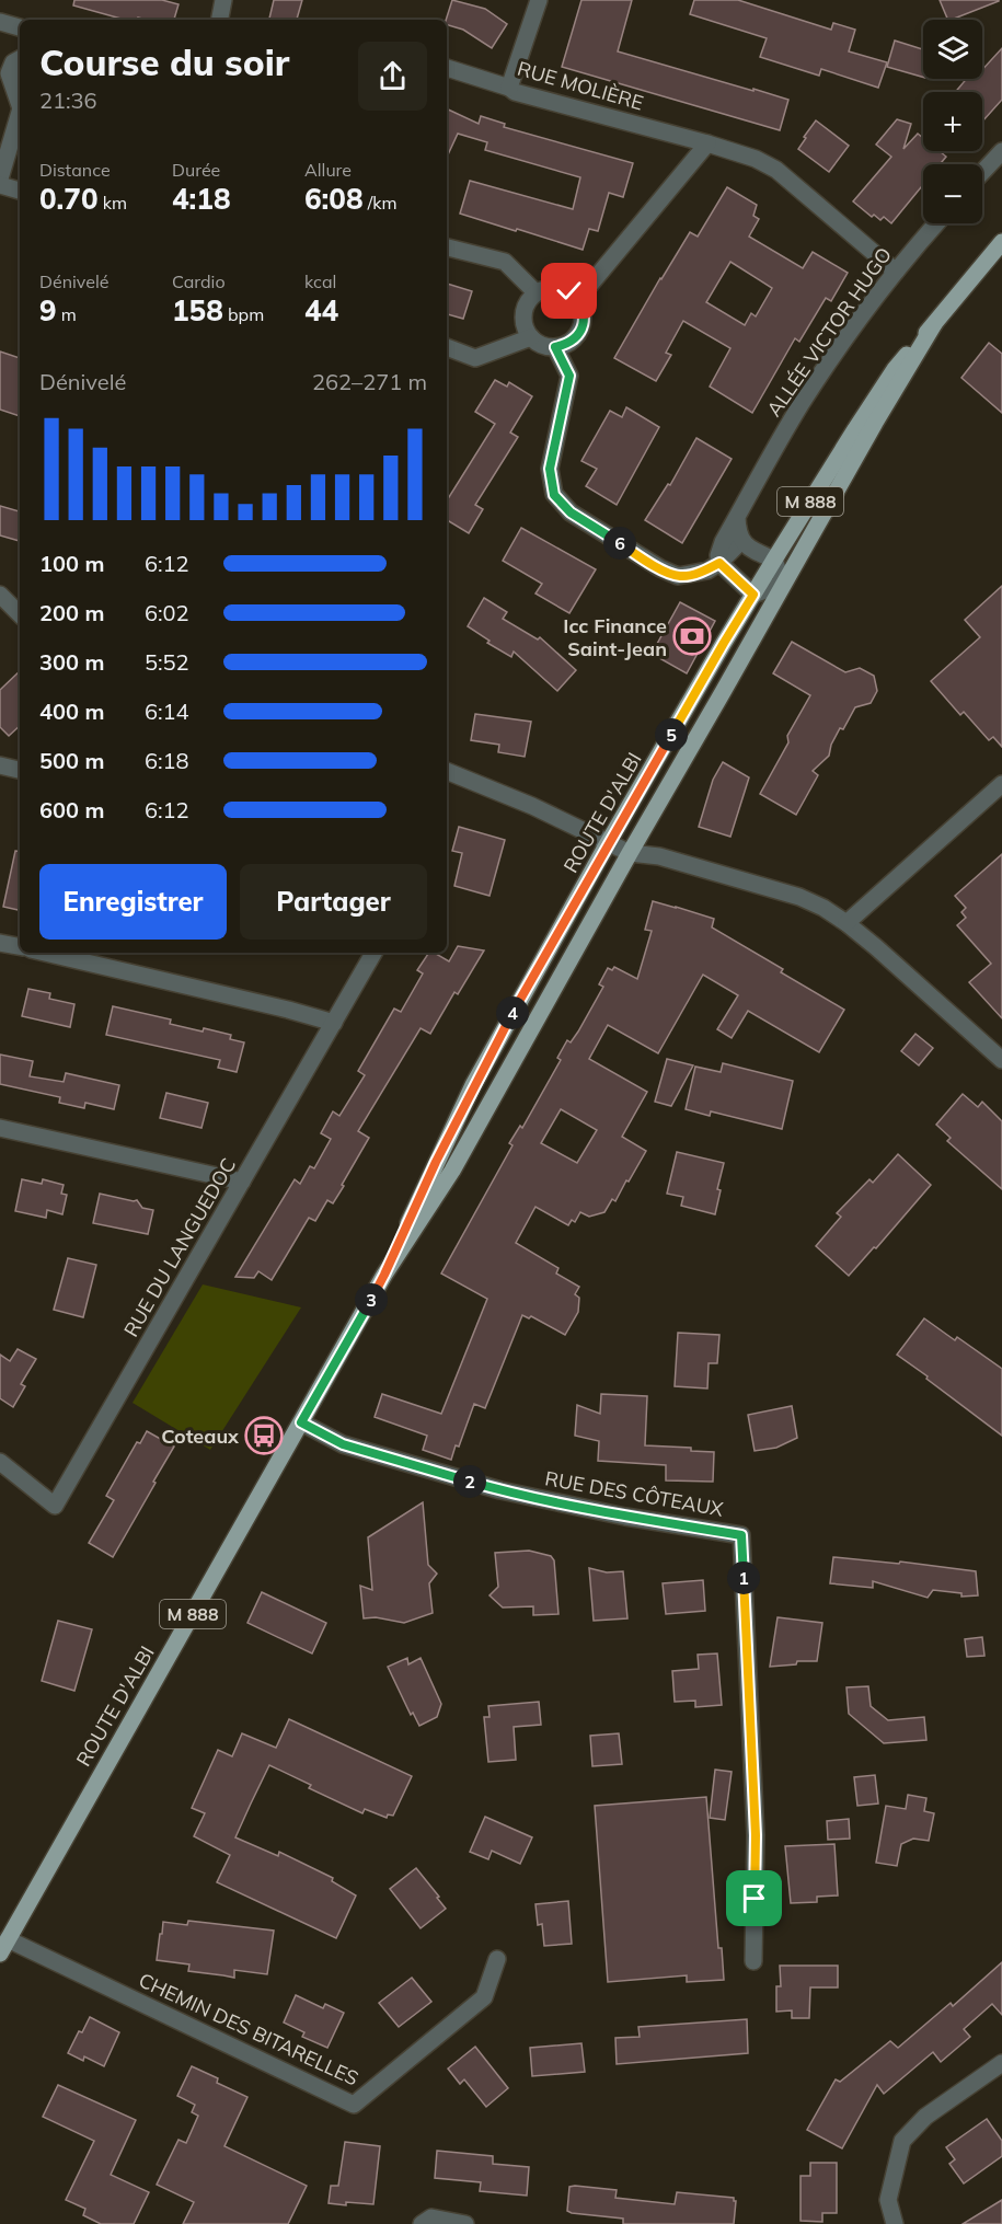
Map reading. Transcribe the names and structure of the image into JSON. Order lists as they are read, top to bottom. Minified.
{"streets":{"main road":["M 888","ROUTE D'ALBI"],"street":["RUE MOLIÈRE","ALLÉE VICTOR HUGO","RUE DU LANGUEDOC","RUE DES CÔTEAUX","CHEMIN DES BITARELLES"]},"crossings":[["RUE MOLIÈRE","ALLÉE VICTOR HUGO"],["ROUTE D'ALBI","RUE DES CÔTEAUX"],["ROUTE D'ALBI","CHEMIN DES BITARELLES"]],"places":{"bank":["Icc Finance Saint-Jean"],"bus stop":["Coteaux"]},"page":{"map_buttons":["+","−"],"heading":["Course du soir","21:36"],"stats":[["Distance","0.70 km"],["Durée","4:18"],["Allure","6:08 /km"],["Dénivelé","9 m"],["Cardio","158 bpm"],["kcal","44"]],"chart":["Dénivelé","262–271 m"],"pins":["6","5","4","3","2","1"],"list":[{"name":"100 m","note":"6:12"},{"name":"200 m","note":"6:02"},{"name":"300 m","note":"5:52"},{"name":"400 m","note":"6:14"},{"name":"500 m","note":"6:18"},{"name":"600 m","note":"6:12"}],"buttons":["Enregistrer","Partager"]}}
